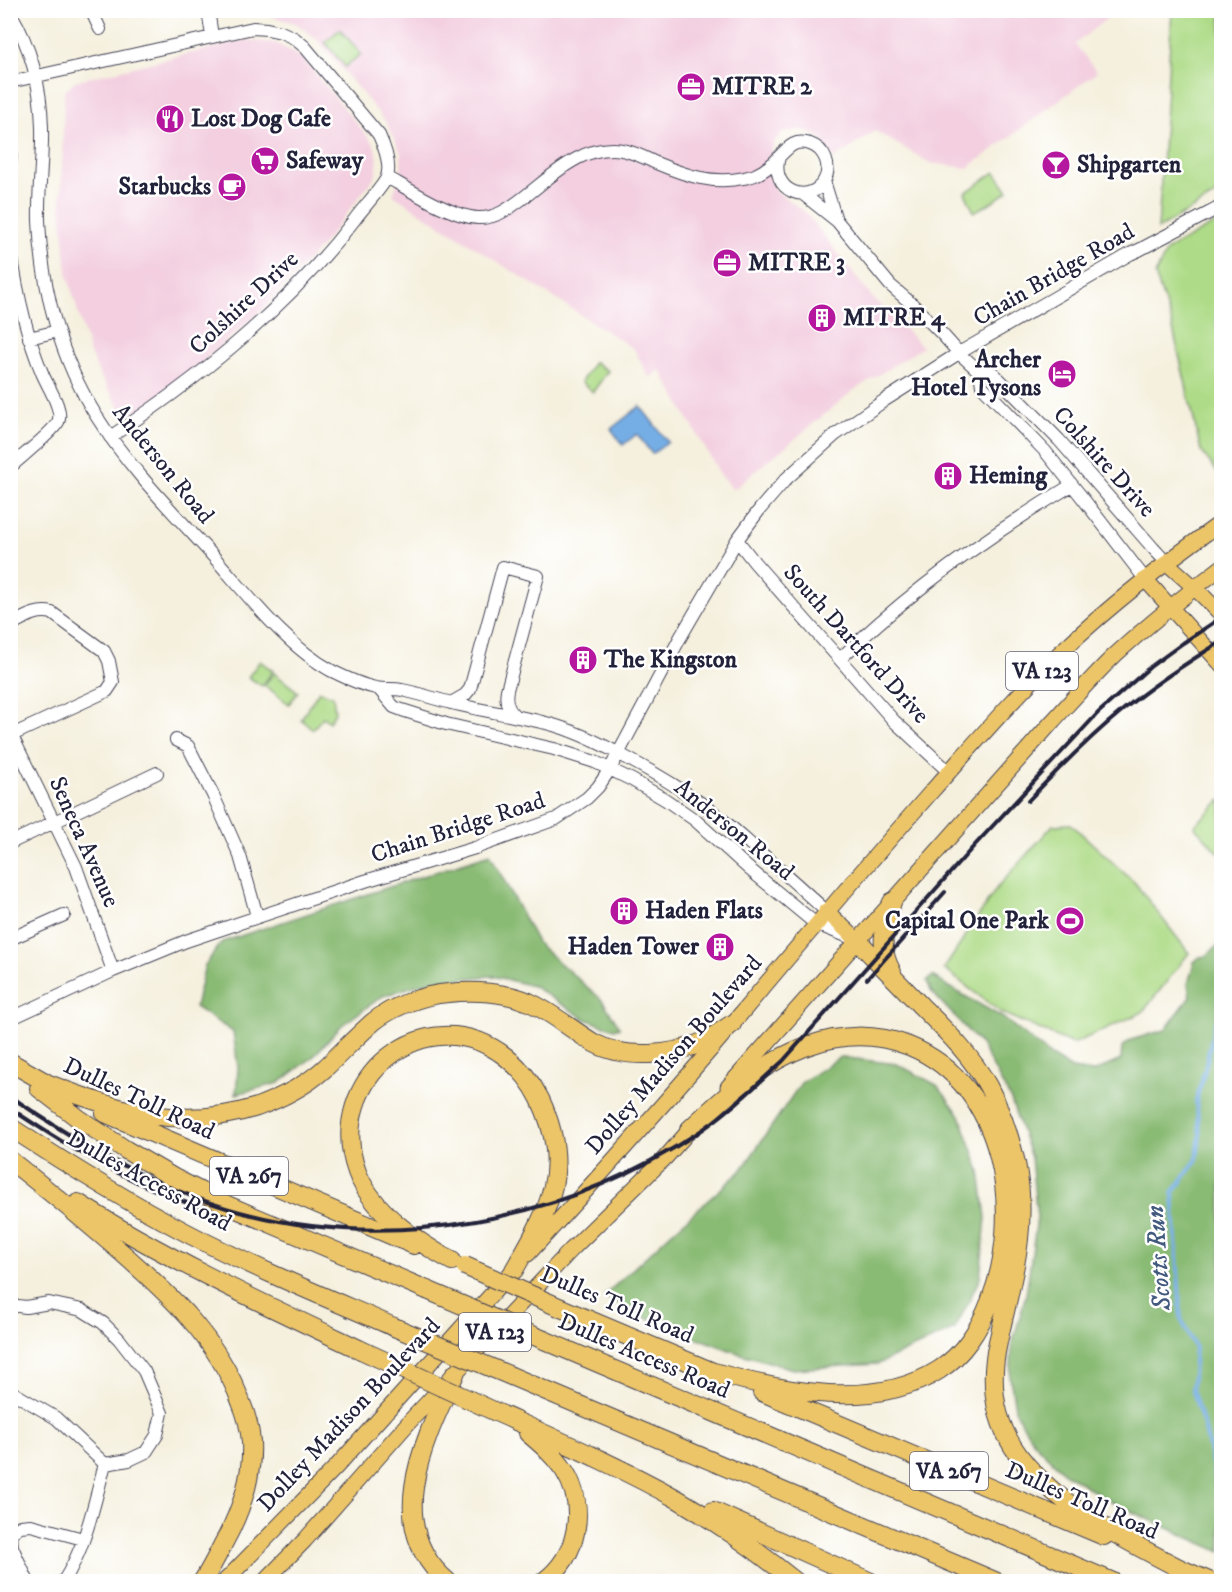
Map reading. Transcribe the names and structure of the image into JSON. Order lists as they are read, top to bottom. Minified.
{"streets":{"highway":["Dulles Toll Road","VA 267","Dulles Access Road"],"main road":["VA 123","Dolley Madison Boulevard"],"street":["Chain Bridge Road","Colshire Drive","Anderson Road","South Dartford Drive","Seneca Avenue"]},"crossings":[["Chain Bridge Road","Colshire Drive"],["Chain Bridge Road","Anderson Road"],["Chain Bridge Road","South Dartford Drive"],["Chain Bridge Road","Seneca Avenue"],["Colshire Drive","Anderson Road"],["Colshire Drive","Dolley Madison Boulevard"],["Anderson Road","Dolley Madison Boulevard"],["South Dartford Drive","Dolley Madison Boulevard"],["Dulles Toll Road","Dulles Access Road"]],"water":["Scotts Run"],"places":{"office":["MITRE 2","MITRE 3"],"restaurant":["Lost Dog Cafe"],"supermarket":["Safeway"],"bar":["Shipgarten"],"cafe":["Starbucks"],"building":["MITRE 4","Heming","The Kingston","Haden Flats","Haden Tower"],"hotel":["Archer Hotel Tysons"],"sports":["Capital One Park"]}}
